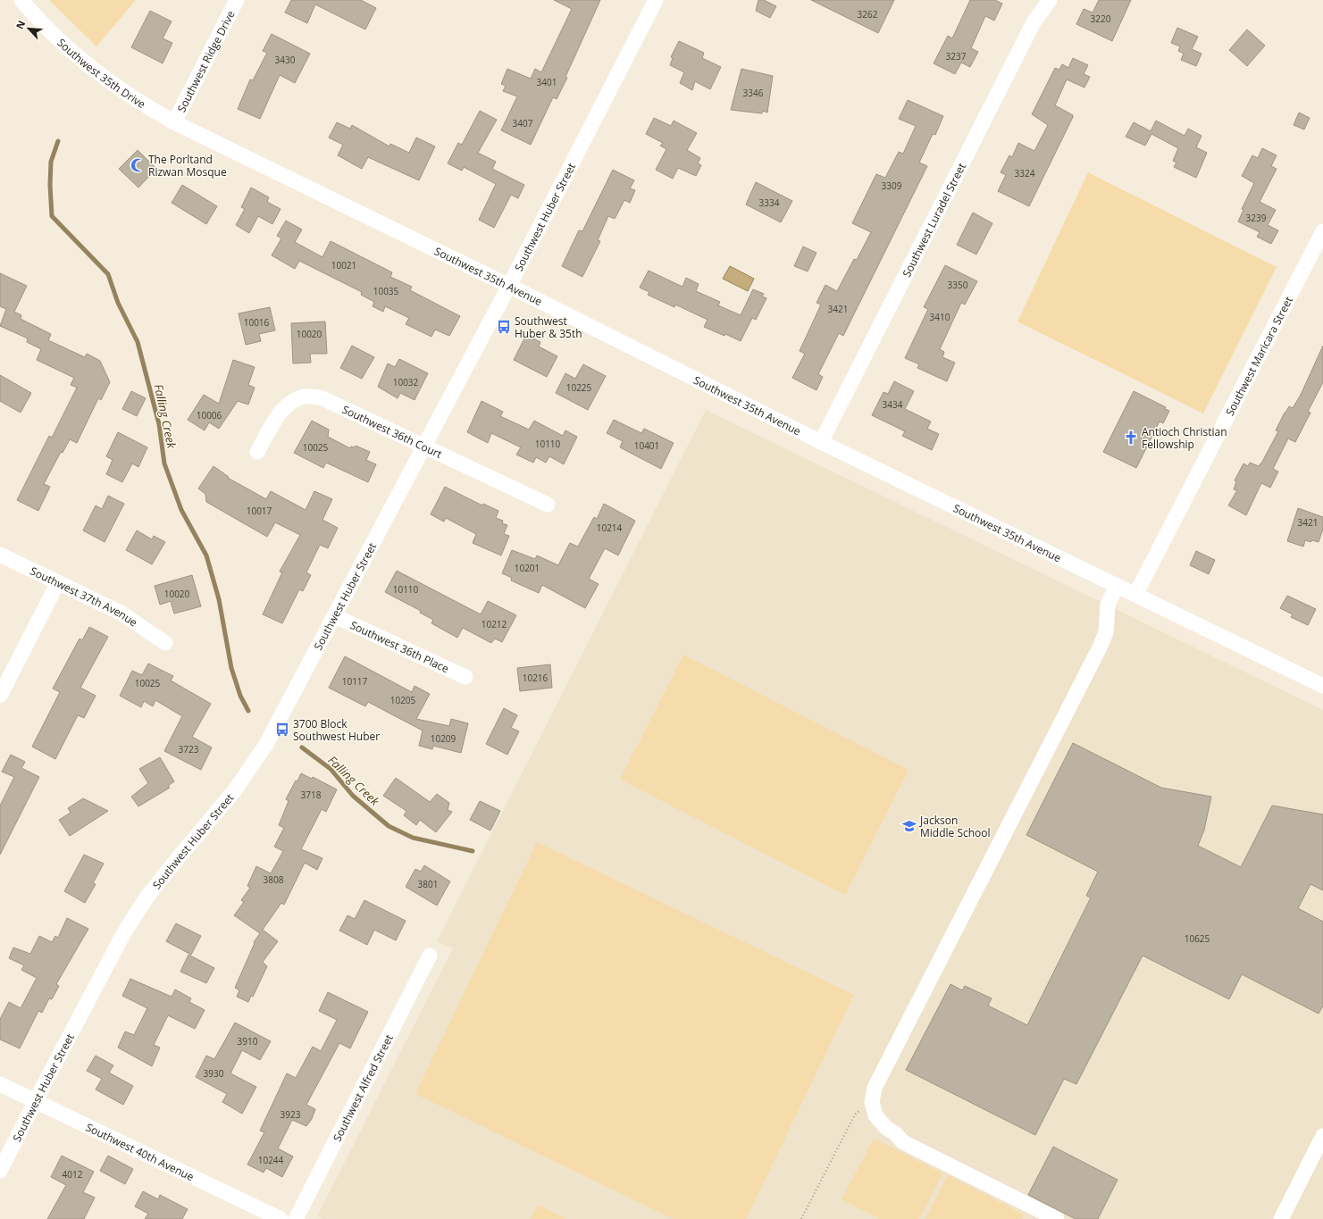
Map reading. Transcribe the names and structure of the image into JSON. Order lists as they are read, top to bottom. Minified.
{"streets":{"street":["Southwest Ridge Drive","Southwest 35th Drive","Southwest Huber Street","Southwest Luradel Street","Southwest 35th Avenue","Southwest Maricara Street","Southwest 36th Court","Southwest 37th Avenue","Southwest 36th Place","Southwest Alfred Street","Southwest 40th Avenue"]},"crossings":[["Southwest Ridge Drive","Southwest 35th Drive"],["Southwest Ridge Drive","Southwest 35th Avenue"],["Southwest 35th Drive","Southwest 35th Avenue"],["Southwest Huber Street","Southwest 35th Avenue"],["Southwest Huber Street","Southwest 36th Court"],["Southwest Huber Street","Southwest 36th Place"],["Southwest Huber Street","Southwest 40th Avenue"],["Southwest Luradel Street","Southwest 35th Avenue"],["Southwest 35th Avenue","Southwest Maricara Street"]],"water":["Falling Creek"],"places":{"mosque":["The Porltand Rizwan Mosque"],"bus stop":["Southwest Huber & 35th","3700 Block Southwest Huber"],"church":["Antioch Christian Fellowship"],"school or university":["Jackson Middle School"]},"house_numbers":["3262","3220","3237","3430","3401","3346","3407","3324","3309","3334","3239","10021","3350","10035","3421","3410","10016","10020","10032","10225","3434","10006","10110","10401","10025","10017","3421","10214","10201","10110","10020","10212","10216","10117","10025","10205","10209","3723","3718","3808","3801","10625","3910","3930","3923","10244","4012"],"north":"top left"}
